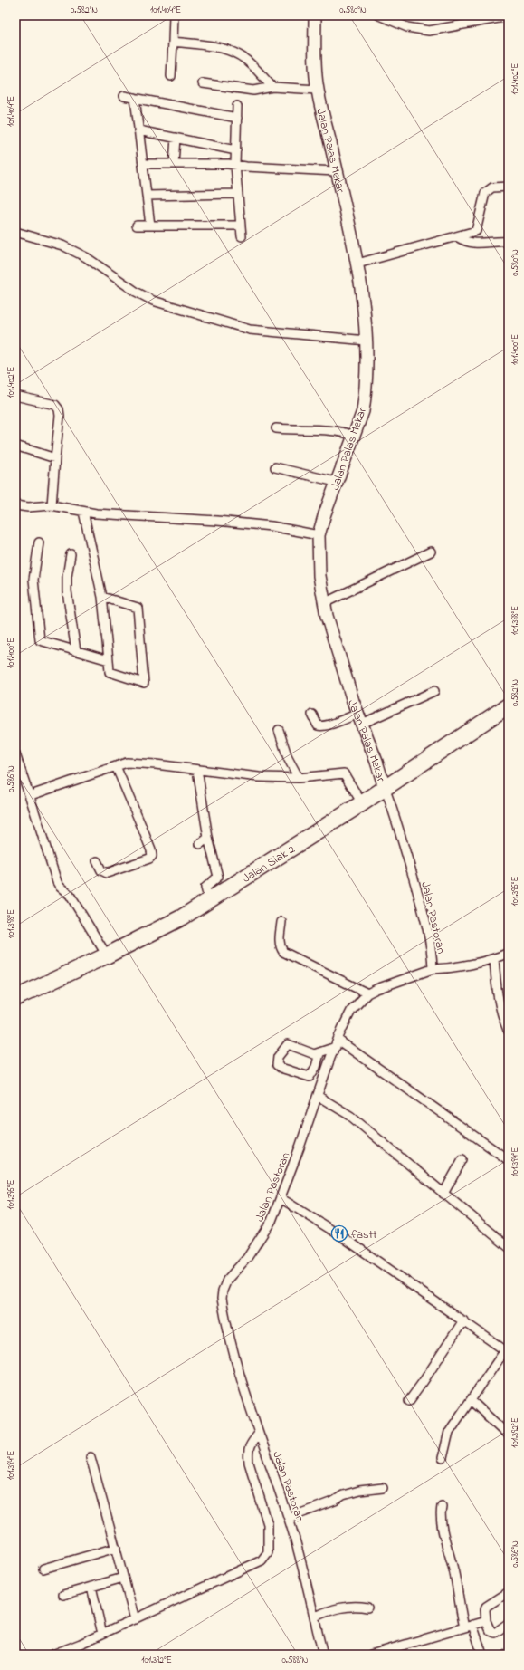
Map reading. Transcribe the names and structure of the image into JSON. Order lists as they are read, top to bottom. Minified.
{"streets":{"highway":["Jalan Siak 2"],"main road":["Jalan Palas Mekar"],"street":["Jalan Pastoran"]},"crossings":[["Jalan Palas Mekar","Jalan Siak 2"],["Jalan Palas Mekar","Jalan Pastoran"],["Jalan Siak 2","Jalan Pastoran"]],"places":{"restaurant":["fastt"]},"coordinates":["0.582°N","101.404°E","0.580°N","101.402°E","101.400°E","101.398°E","0.586°N","101.396°E","101.394°E","101.392°E","0.588°N"]}
